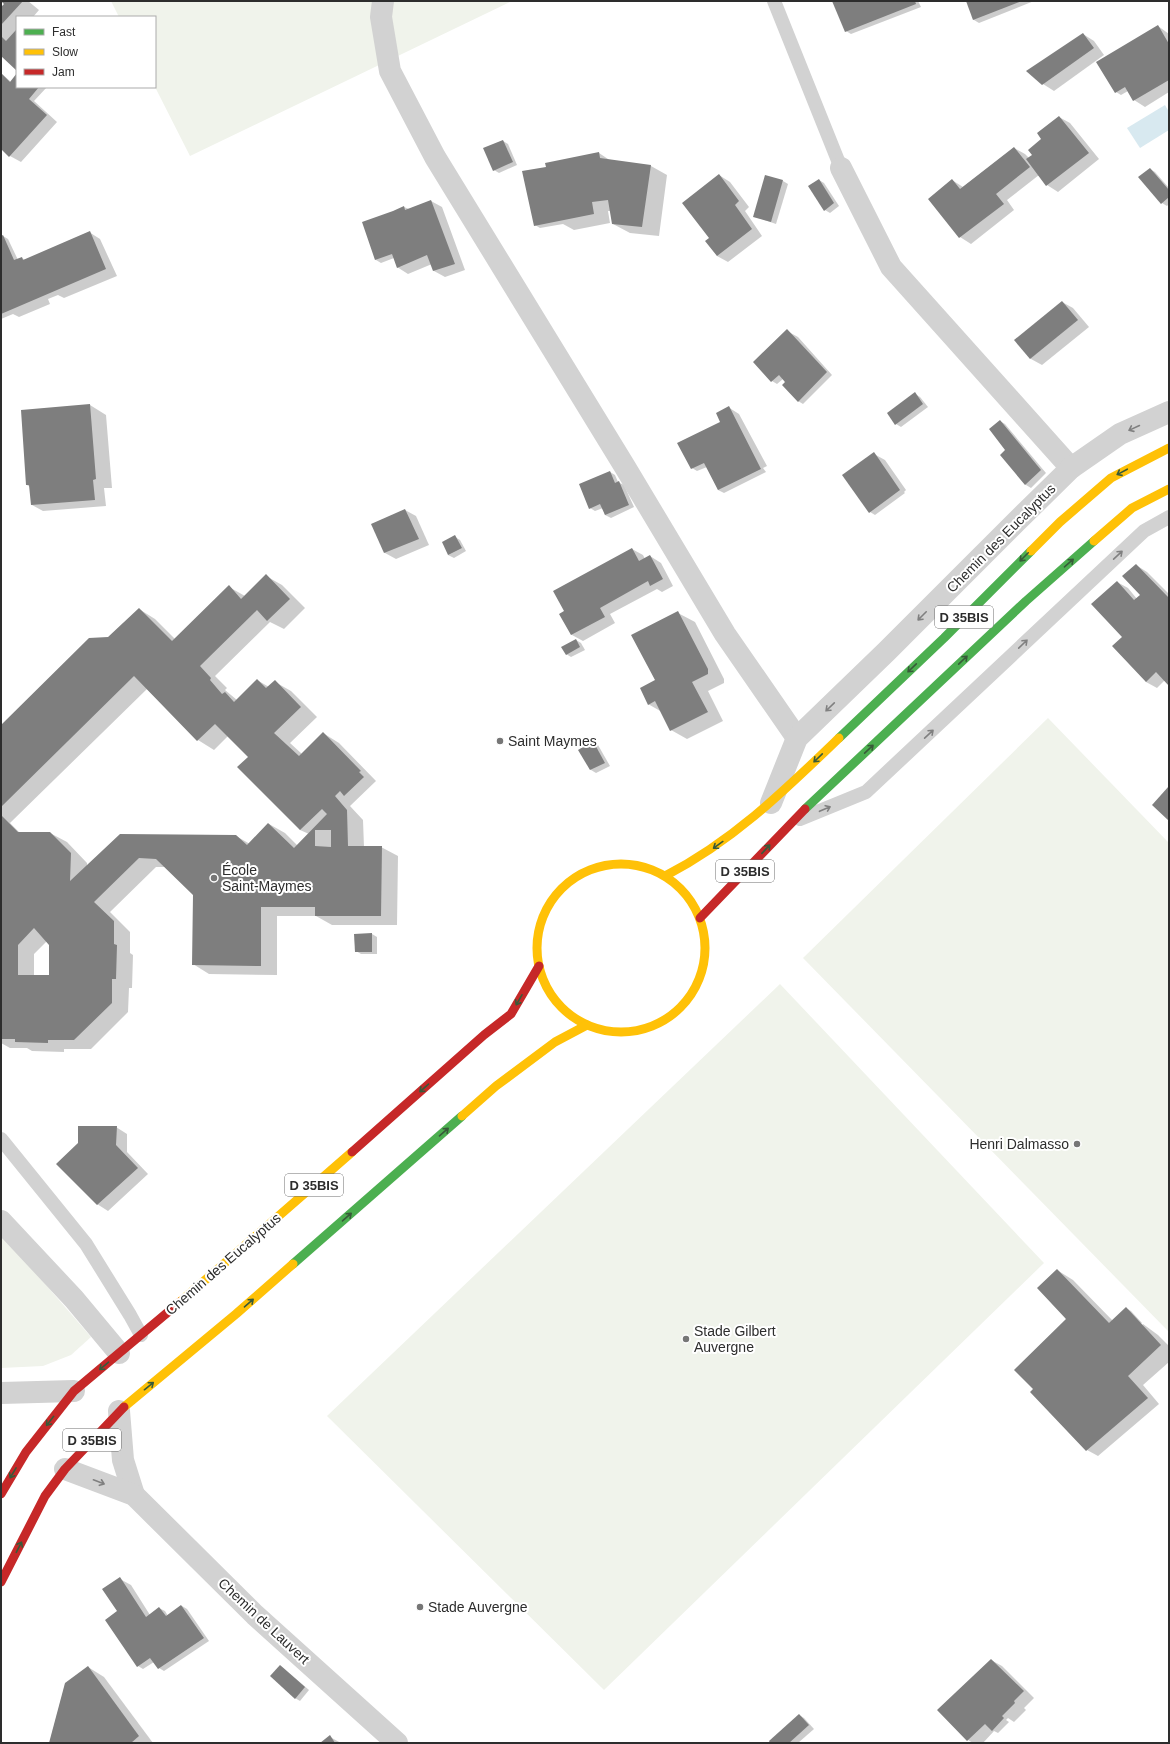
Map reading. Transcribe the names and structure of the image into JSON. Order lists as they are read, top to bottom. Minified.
{"streets":{"main road":["Chemin des Eucalyptus","D 35BIS"],"street":["Chemin de Lauvert"]},"crossings":[["Chemin des Eucalyptus","D 35BIS"],["D 35BIS","Chemin de Lauvert"]],"one_way":["Chemin des Eucalyptus"],"places":["Saint Maymes","École Saint-Maymes","Henri Dalmasso","Stade Gilbert Auvergne","Stade Auvergne"],"legend":["Fast","Slow","Jam"]}
